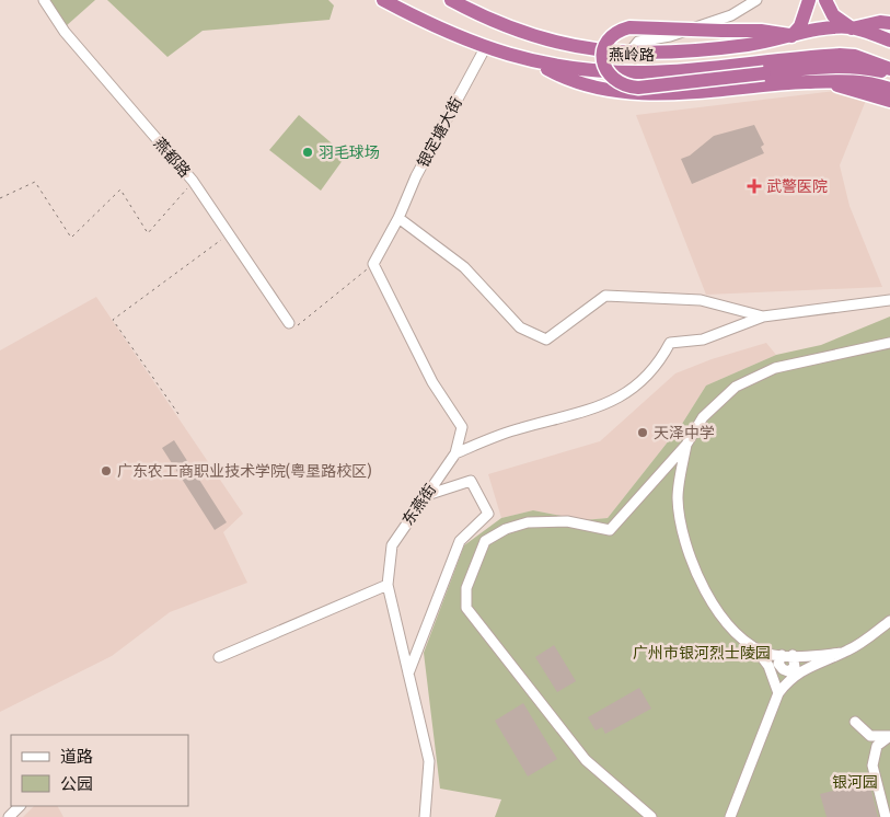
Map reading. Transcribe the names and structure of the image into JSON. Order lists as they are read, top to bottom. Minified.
{"streets":{"highway":["燕岭路"],"street":["银定塘大街","燕都路","东燕街"]},"crossings":[["燕岭路","银定塘大街"]],"parks":["广州市银河烈士陵园","银河园"],"places":{"other":["羽毛球场","天泽中学","广东农工商职业技术学院(粤垦路校区)"],"health":["武警医院"]},"legend":["道路","公园"]}
